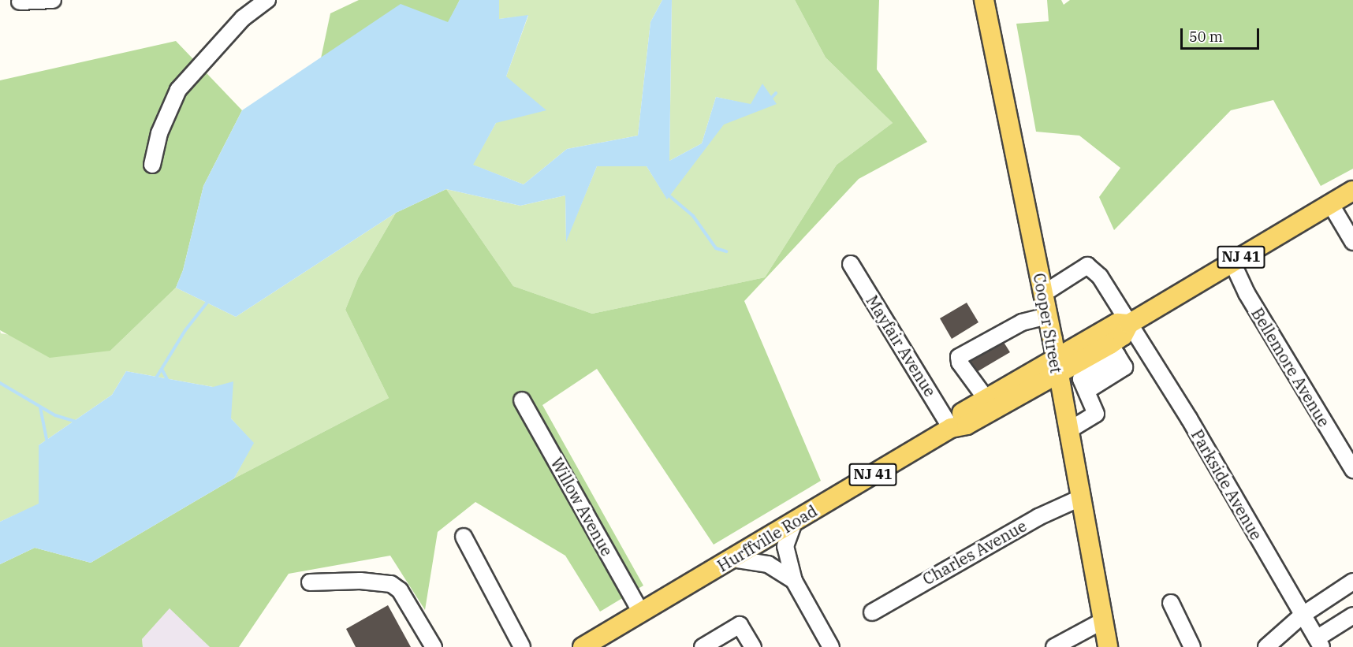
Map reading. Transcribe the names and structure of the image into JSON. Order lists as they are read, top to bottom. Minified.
{"streets":{"main road":["NJ 41","Cooper Street","Hurffville Road"],"street":["Mayfair Avenue","Bellemore Avenue","Parkside Avenue","Willow Avenue","Charles Avenue"]},"crossings":[["Cooper Street","Parkside Avenue"],["Cooper Street","Hurffville Road"],["Cooper Street","Charles Avenue"],["Mayfair Avenue","Hurffville Road"],["Bellemore Avenue","Hurffville Road"],["Parkside Avenue","Hurffville Road"],["Willow Avenue","Hurffville Road"]],"scale_bar":"50 m"}
